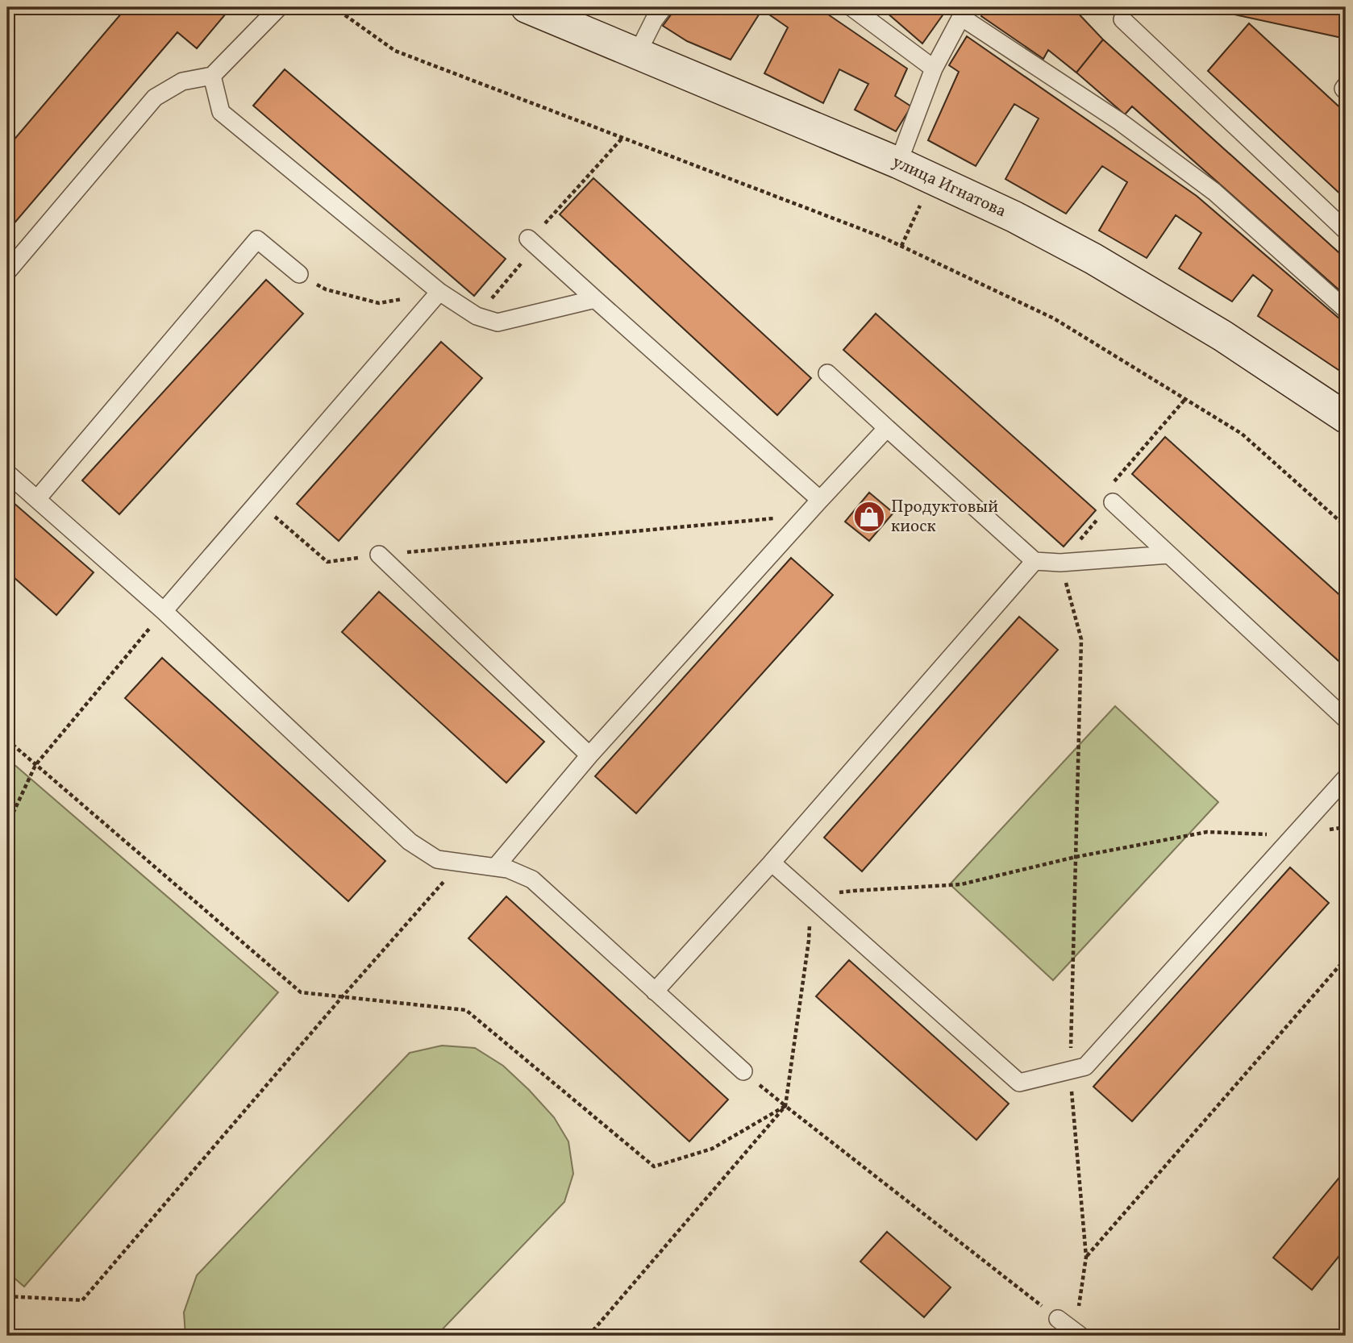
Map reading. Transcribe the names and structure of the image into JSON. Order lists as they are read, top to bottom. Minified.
{"streets":{"main road":["улица Игнатова"]},"places":{"shop":["Продуктовый киоск"]}}
